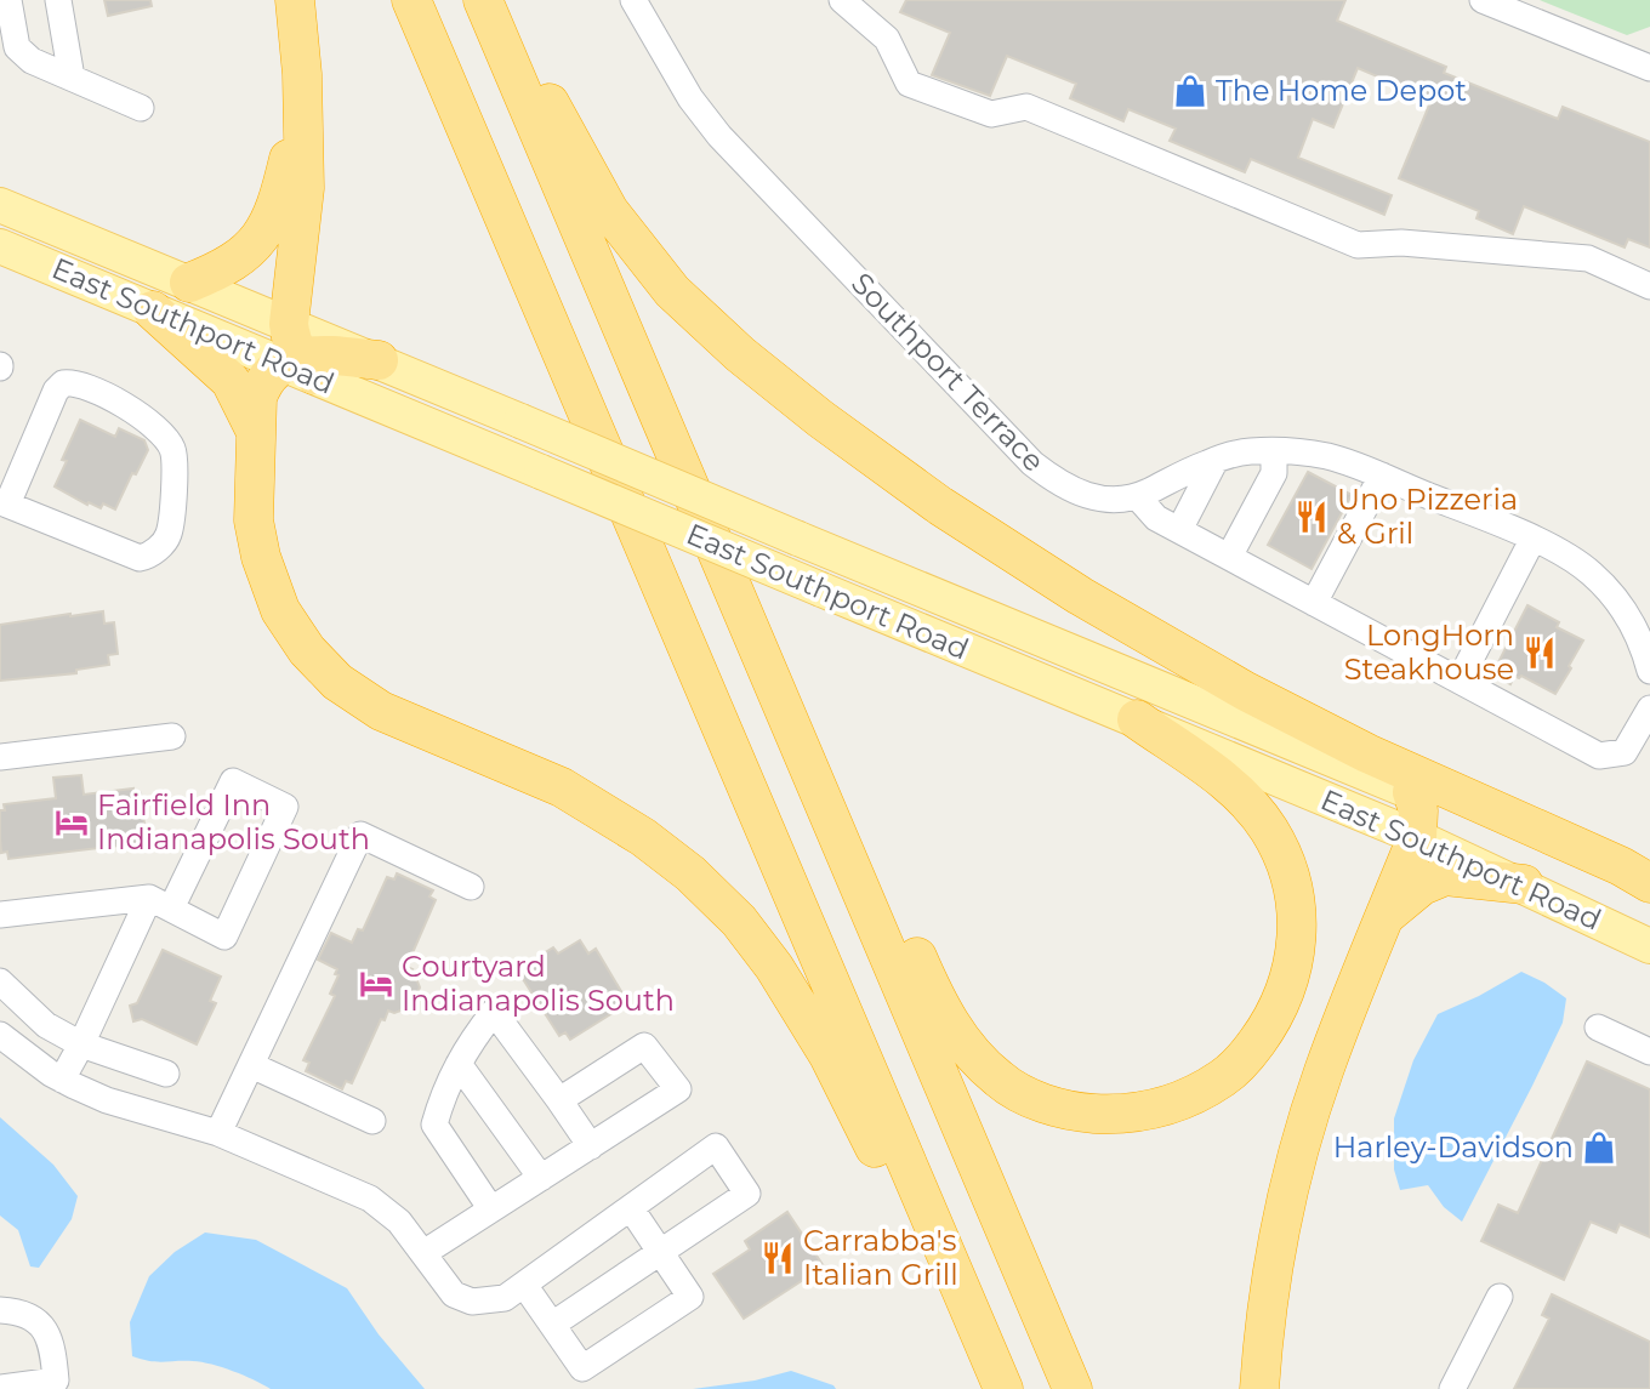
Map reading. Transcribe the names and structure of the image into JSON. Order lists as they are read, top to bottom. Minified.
{"streets":{"main road":["East Southport Road"],"street":["Southport Terrace"]},"places":{"shop":["The Home Depot","Harley-Davidson"],"restaurant":["Uno Pizzeria & Gril","LongHorn Steakhouse","Carrabba's Italian Grill"],"hotel":["Fairfield Inn Indianapolis South","Courtyard Indianapolis South"]}}
